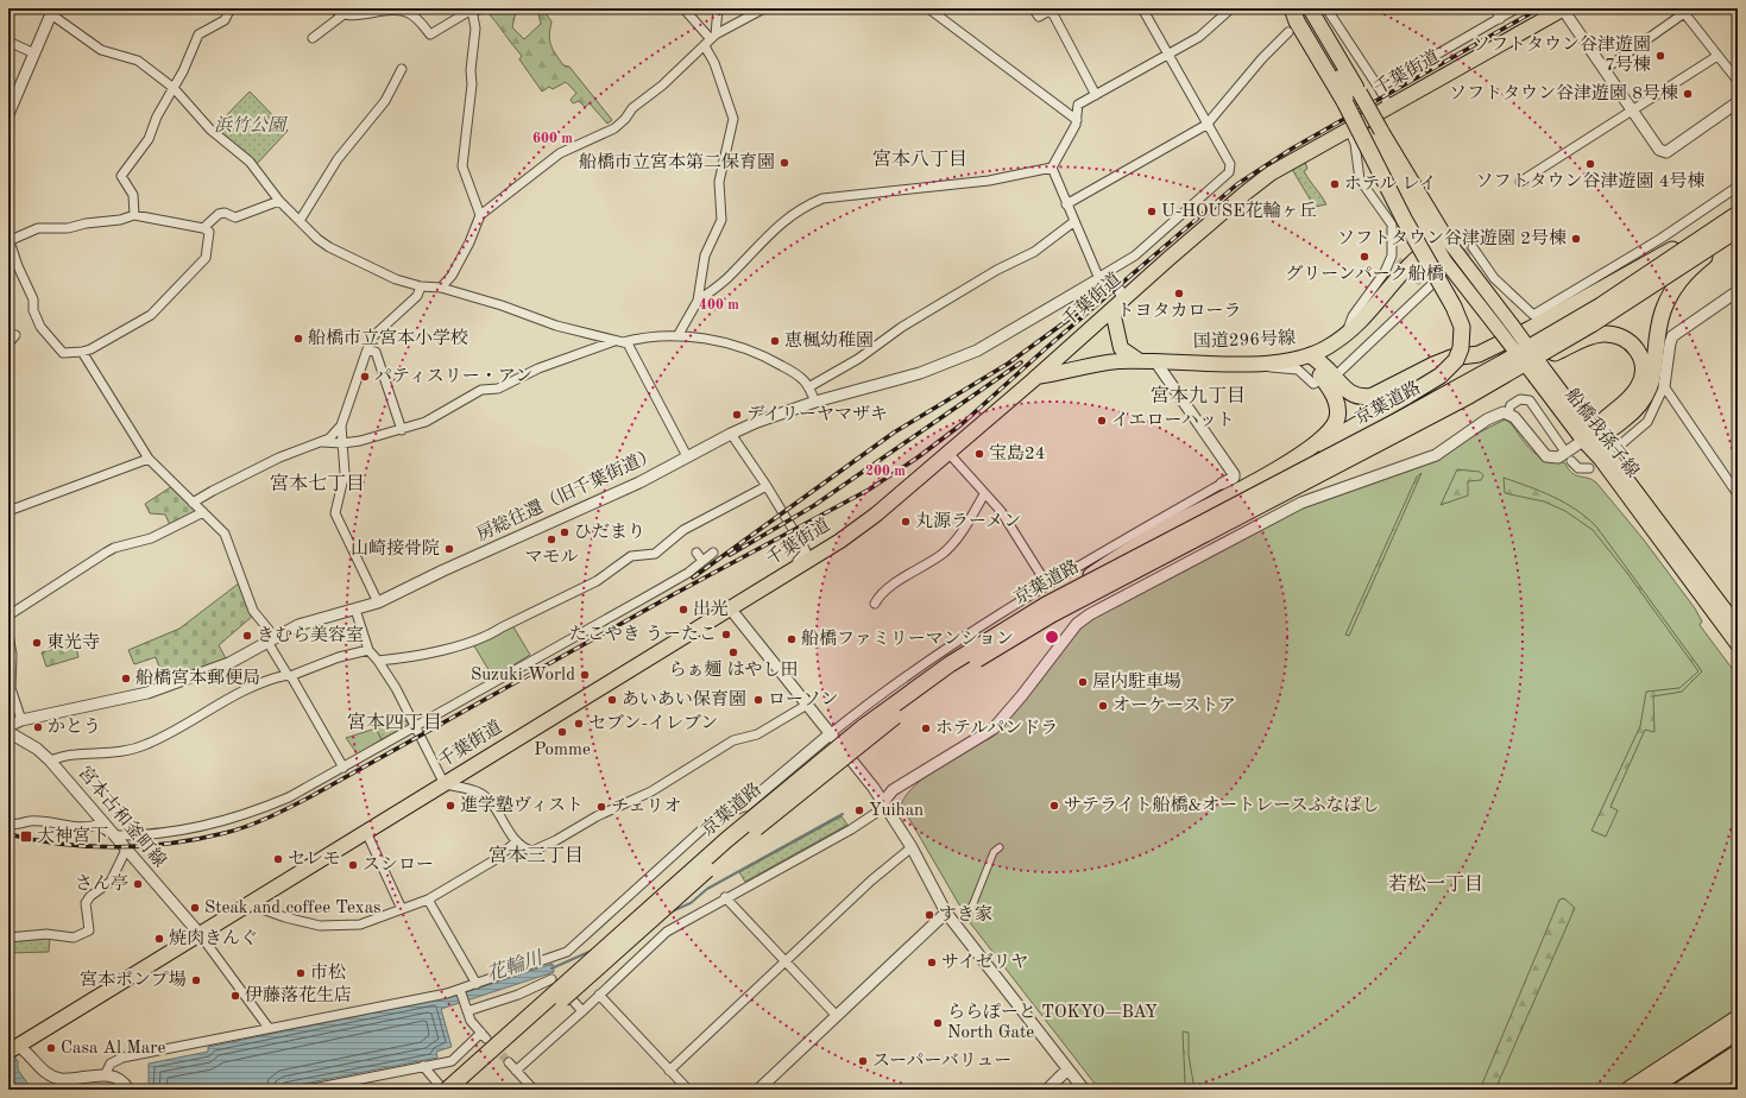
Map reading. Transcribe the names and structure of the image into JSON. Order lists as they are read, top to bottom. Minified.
{"streets":{"highway":["千葉街道","国道296号線","京葉道路"],"main road":["船橋我孫子線"],"street":["房総往還（旧千葉街道）","宮本古和釜町線"]},"crossings":[["千葉街道","国道296号線"],["千葉街道","宮本古和釜町線"],["国道296号線","船橋我孫子線"]],"districts":["宮本八丁目","宮本九丁目","宮本七丁目","宮本四丁目","宮本三丁目","若松一丁目"],"water":["花輪川"],"parks":["浜竹公園"],"places":{"other":["ソフトタウン谷津遊園 7号棟","ソフトタウン谷津遊園 8号棟","船橋市立宮本第二保育園","ソフトタウン谷津遊園 4号棟","ホテル レイ","U-HOUSE花輪ヶ丘","ソフトタウン谷津遊園 2号棟","グリーンパーク船橋","トヨタカローラ","船橋市立宮本小学校","恵楓幼稚園","パティスリー・アン","デイリーヤマザキ","イエローハット","宝島24","丸源ラーメン","ひだまり","マモル","山崎接骨院","出光","たこやき うーたこ","きむら美容室","船橋ファミリーマンション","東光寺","らぁ麺 はやし田","Suzuki World","船橋宮本郵便局","屋内駐車場","あいあい保育園","ローソン","オーケーストア","セブン-イレブン","かとう","ホテルパンドラ","Pomme","進学塾ヴィスト","サテライト船橋&オートレースふなばし","チェリオ","Yuihan","セレモ","スシロー","さん亭","Steak and coffee Texas","すき家","焼肉きんぐ","サイゼリヤ","市松","宮本ポンプ場","伊藤落花生店","ららぽーと TOKYO−BAY North Gate","Casa Al Mare","スーパーバリュー"],"transit":["大神宮下"]},"rings":["600 m","400 m","200 m"]}
